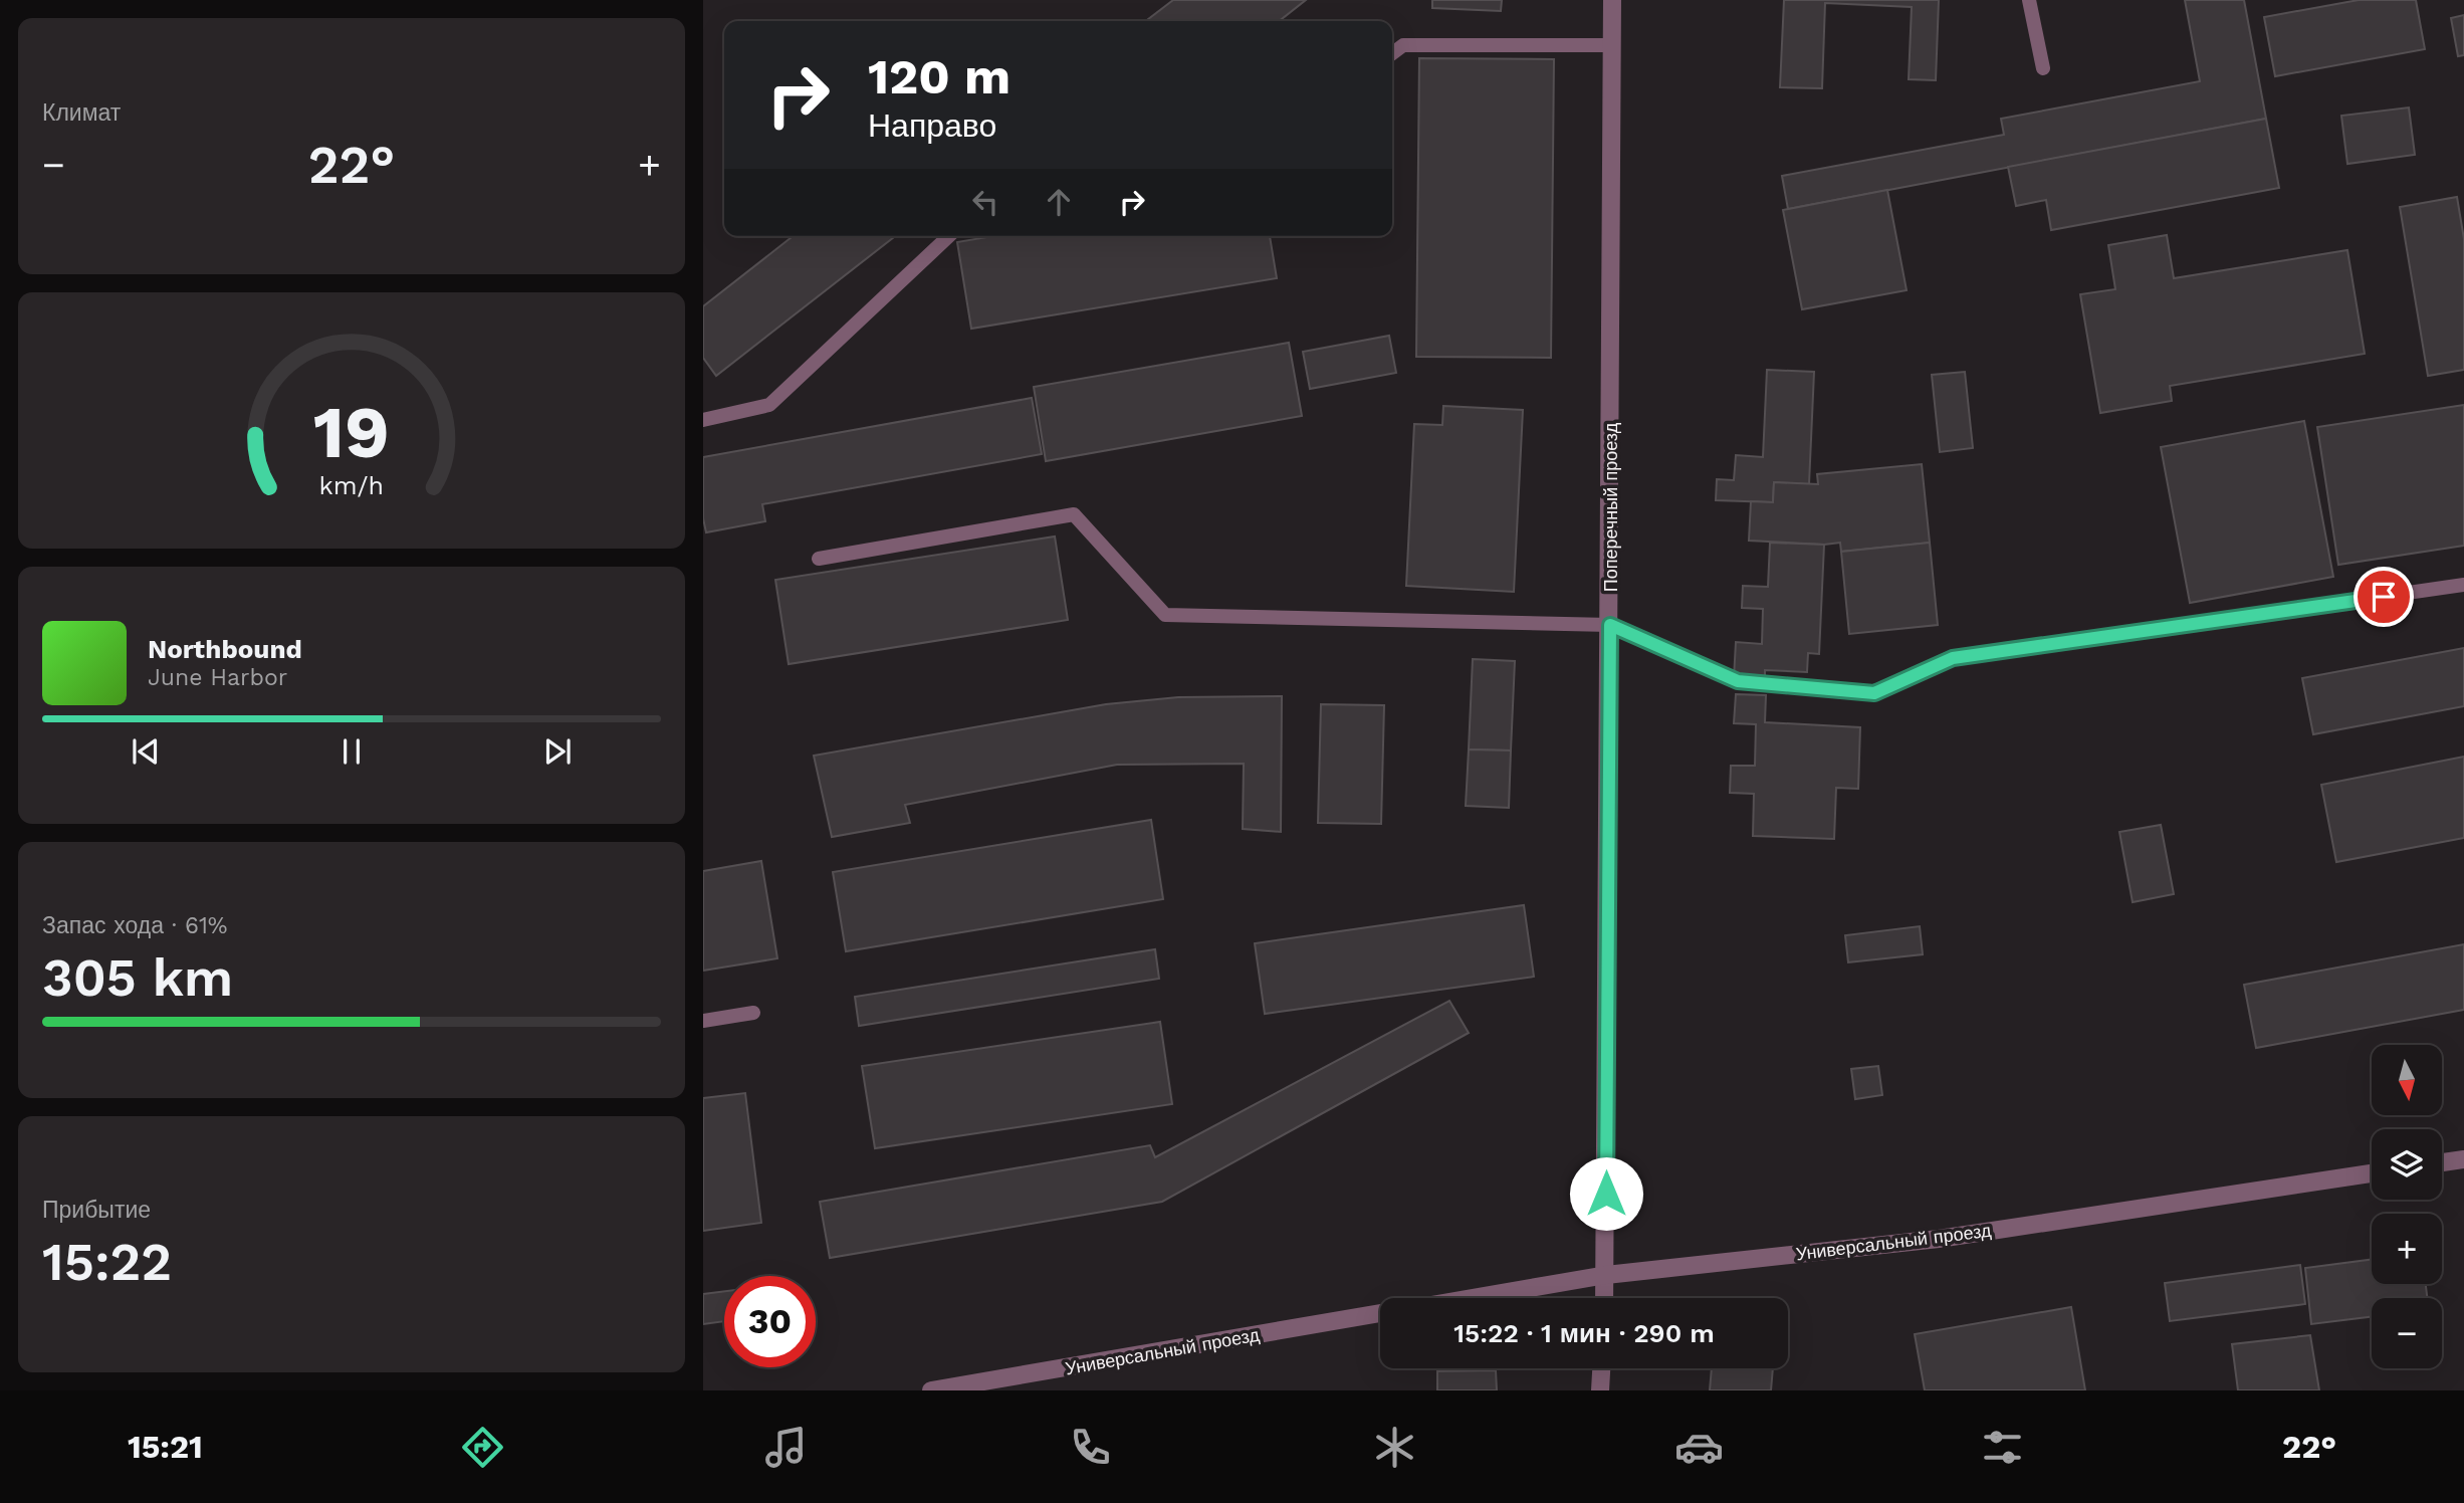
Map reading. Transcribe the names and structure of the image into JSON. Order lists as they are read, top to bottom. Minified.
{"streets":{"street":["Поперечный проезд","Универсальный проезд"]},"crossings":[["Поперечный проезд","Универсальный проезд"]],"north":"bottom","page":{"tile":["Климат",["Запас хода · 61%","305 km"],["Прибытие","15:22"]],"turn":["120 m","Направо"],"heat":["−","22°","+"],"song":["Northbound","June Harbor"],"map_buttons":["+","−"],"limit":"30","trip":"15:22 · 1 мин · 290 m","tabs":["15:21","22°"],"gauge":["19","km/h"]}}
